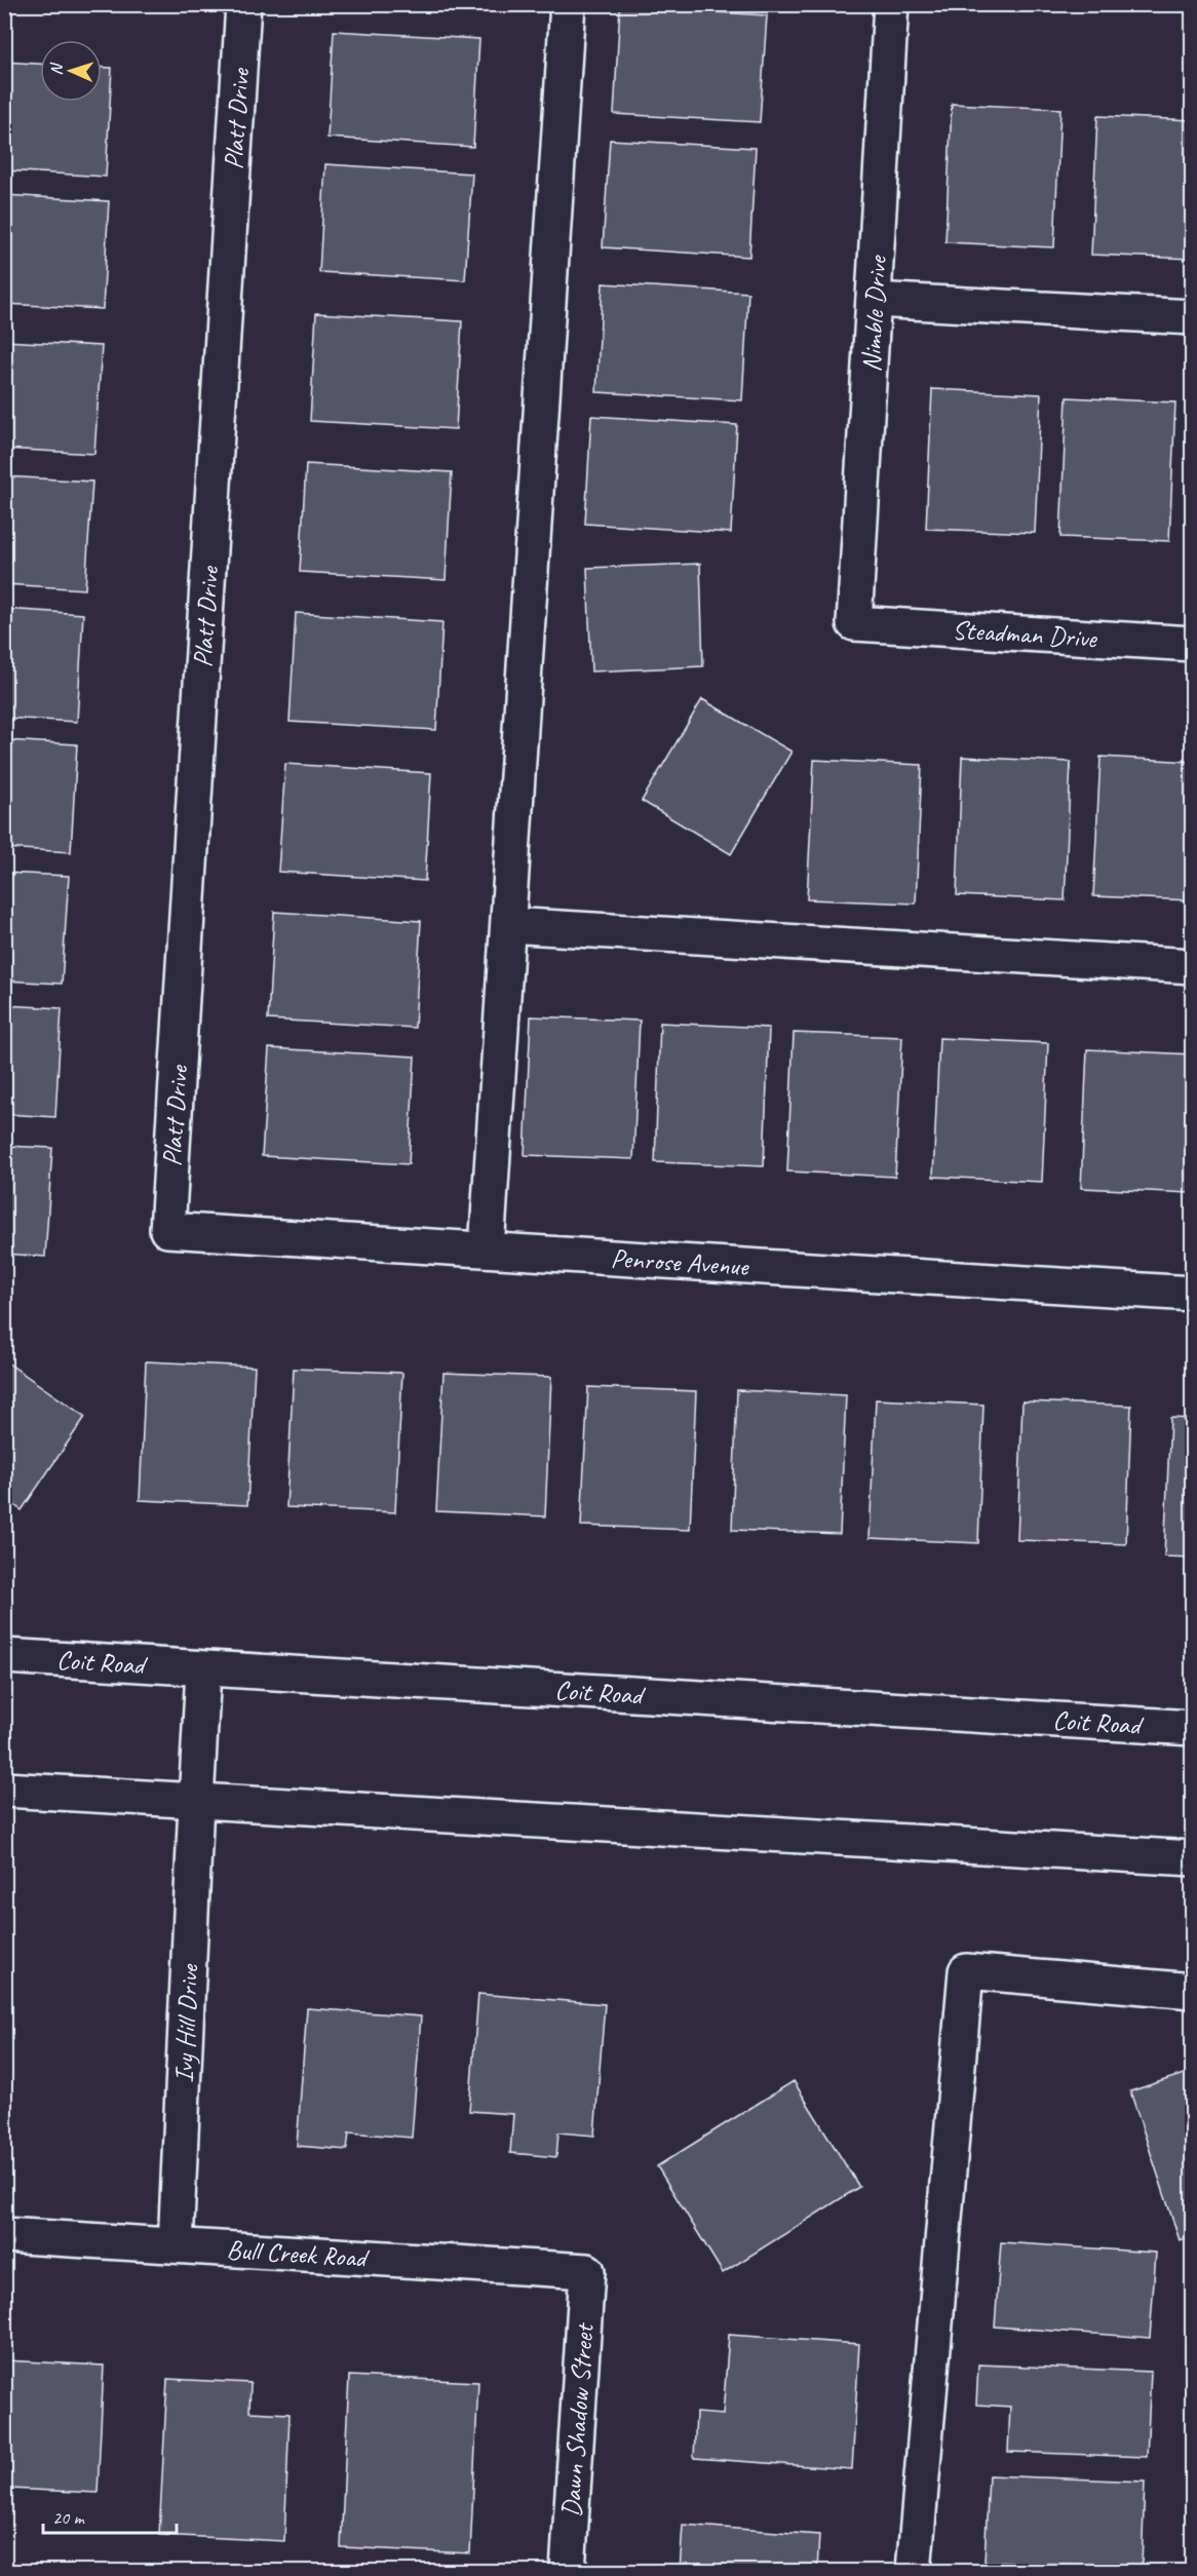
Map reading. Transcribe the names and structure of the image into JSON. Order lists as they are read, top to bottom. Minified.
{"streets":{"street":["Platt Drive","Nimble Drive","Steadman Drive","Penrose Avenue","Coit Road","Ivy Hill Drive","Bull Creek Road","Dawn Shadow Street"]},"crossings":[["Platt Drive","Penrose Avenue"],["Nimble Drive","Steadman Drive"],["Coit Road","Ivy Hill Drive"],["Ivy Hill Drive","Bull Creek Road"],["Bull Creek Road","Dawn Shadow Street"]],"scale_bar":"20 m","north":"left"}
